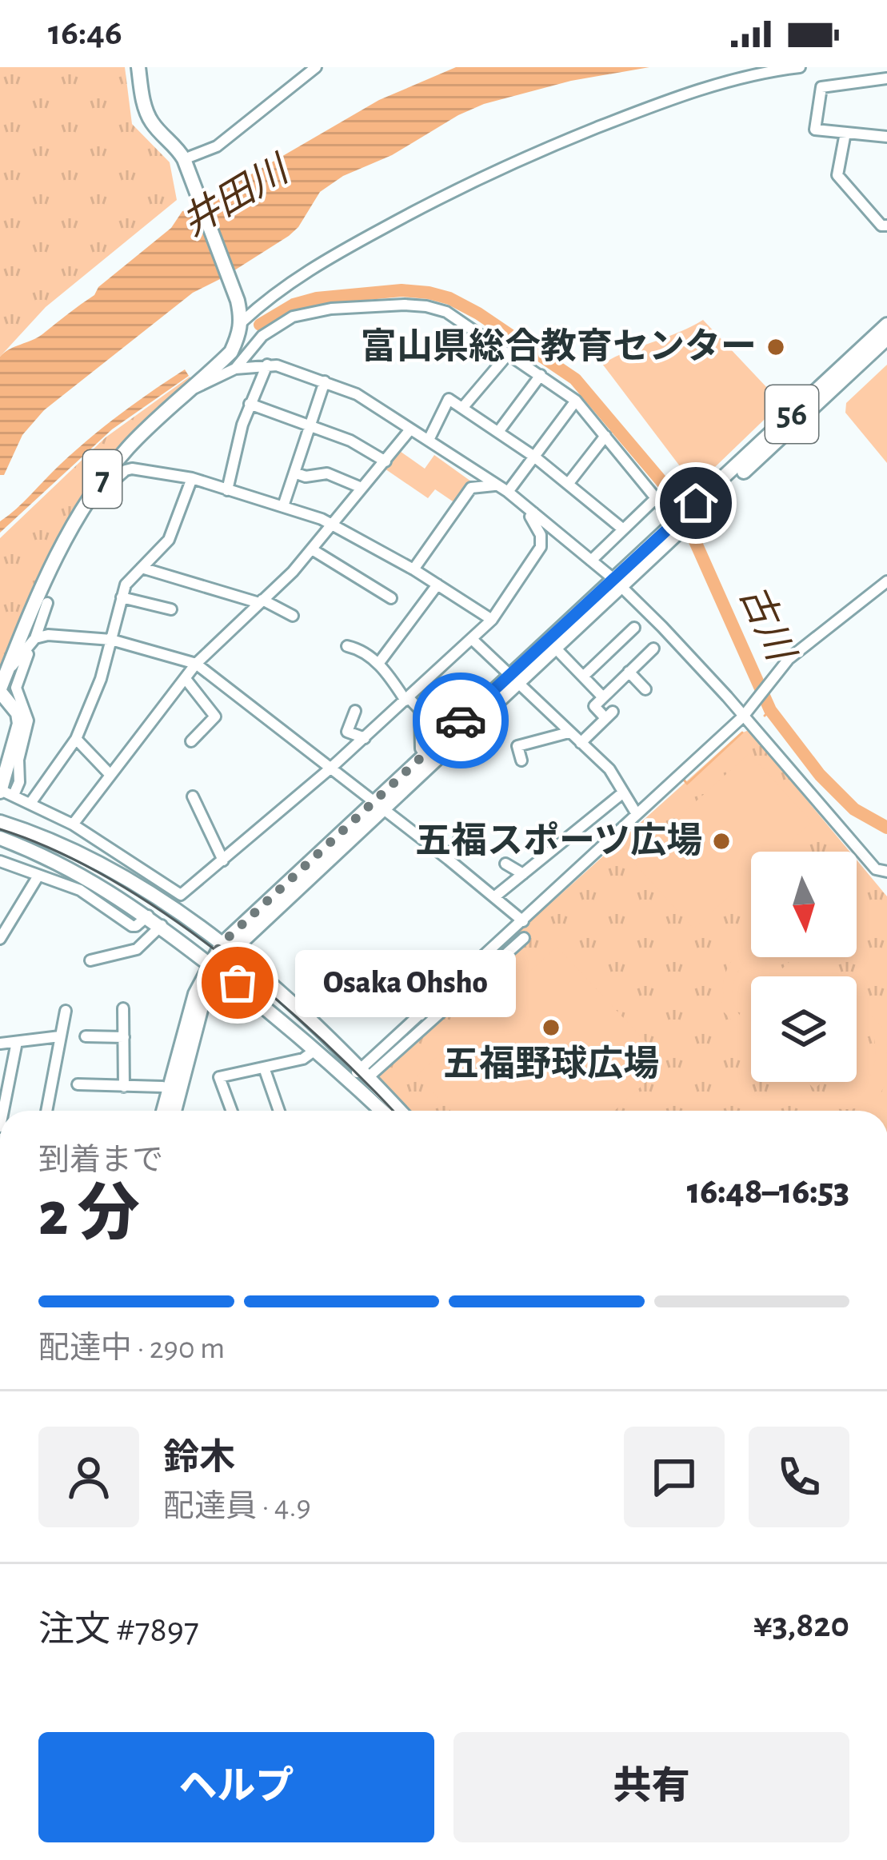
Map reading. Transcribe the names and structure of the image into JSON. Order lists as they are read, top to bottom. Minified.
{"streets":{"main road":["56","7"]},"water":["井田川","古川"],"places":["富山県総合教育センター","五福スポーツ広場","Osaka Ohsho","五福野球広場"],"north":"bottom","page":{"status":"16:46","bubble":"Osaka Ohsho","heading":["2 分","到着まで","16:48–16:53"],"panel":["鈴木","配達員 · 4.9","注文 #7897","¥3,820"],"bar":"配達中 · 290 m","buttons":["ヘルプ","共有"]}}
